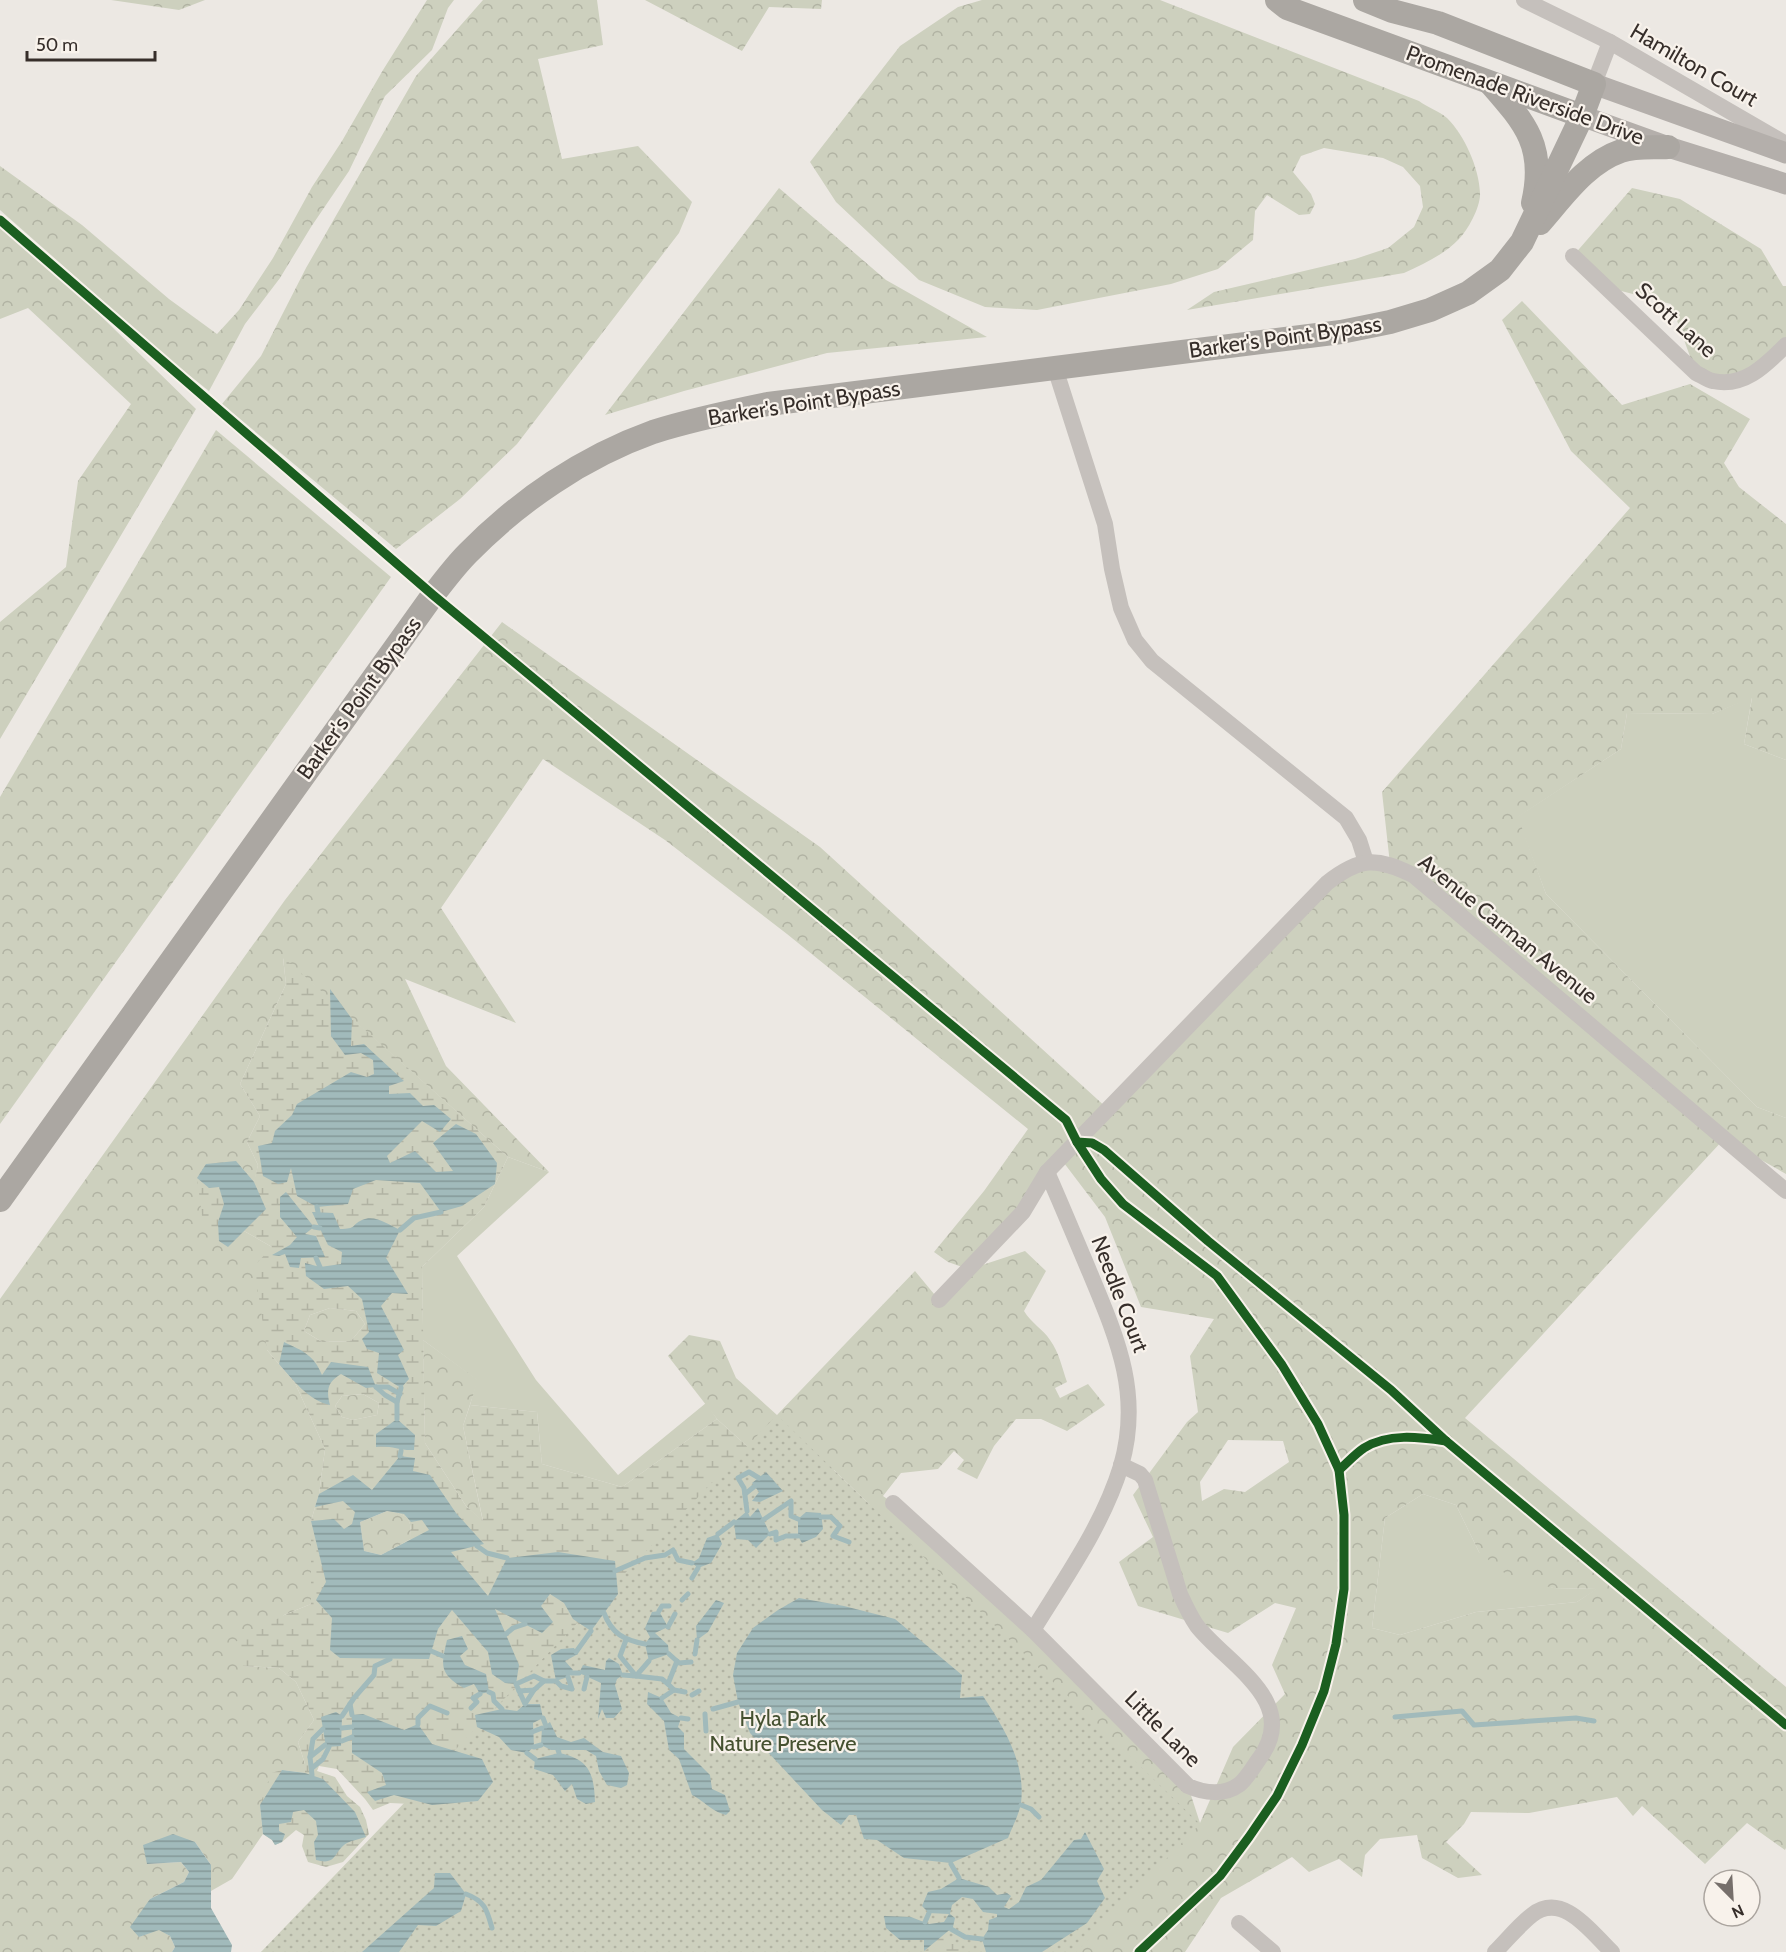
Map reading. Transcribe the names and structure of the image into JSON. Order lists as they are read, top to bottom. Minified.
{"streets":{"highway":["Promenade Riverside Drive","Barker's Point Bypass"],"street":["Hamilton Court","Scott Lane","Avenue Carman Avenue","Needle Court","Little Lane"]},"crossings":[["Hamilton Court","Promenade Riverside Drive"],["Hamilton Court","Barker's Point Bypass"],["Promenade Riverside Drive","Barker's Point Bypass"],["Needle Court","Little Lane"]],"parks":["Hyla Park Nature Preserve"],"scale_bar":"50 m","north":"bottom right"}
